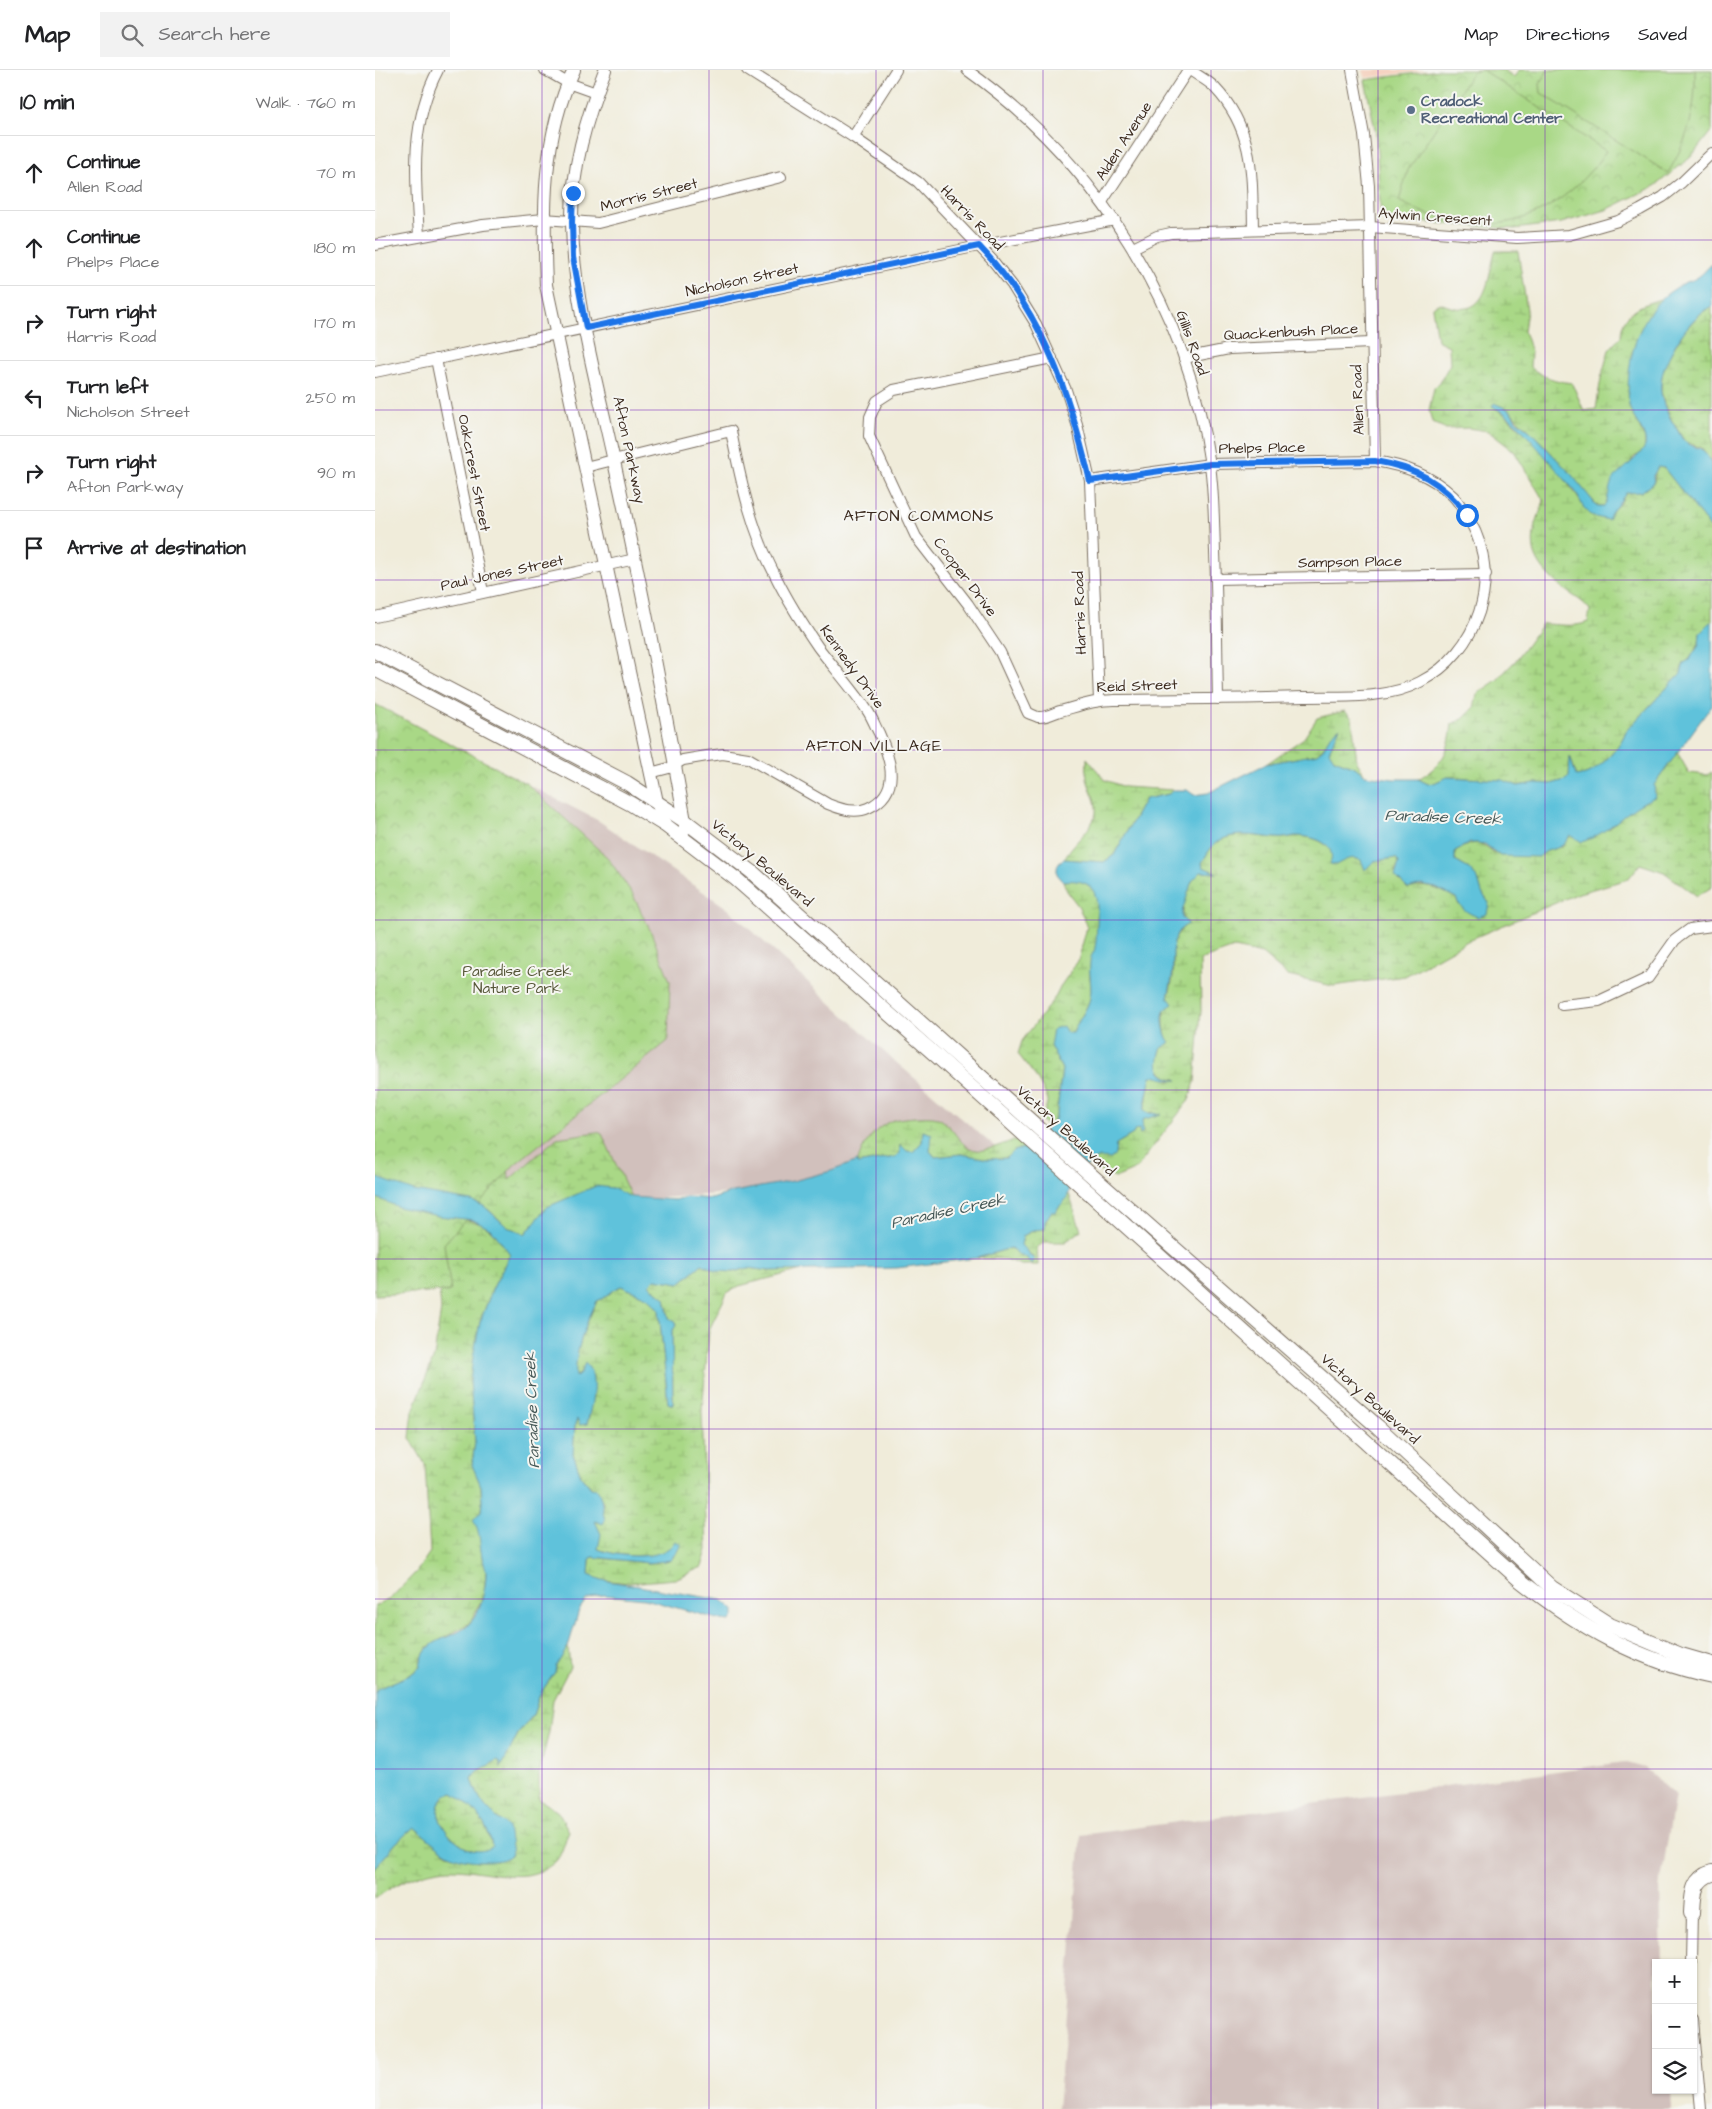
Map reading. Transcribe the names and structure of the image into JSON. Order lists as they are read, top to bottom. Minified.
{"streets":{"main road":["Victory Boulevard"],"street":["Alden Avenue","Morris Street","Aylwin Crescent","Harris Road","Nicholson Street","Quackenbush Place","Gillis Road","Allen Road","Phelps Place","Afton Parkway","Oakcrest Street","Sampson Place","Paul Jones Street","Cooper Drive","Kennedy Drive","Reid Street"]},"crossings":[["Alden Avenue","Gillis Road"],["Morris Street","Afton Parkway"],["Aylwin Crescent","Gillis Road"],["Aylwin Crescent","Allen Road"],["Harris Road","Nicholson Street"],["Harris Road","Phelps Place"],["Harris Road","Cooper Drive"],["Harris Road","Reid Street"],["Nicholson Street","Gillis Road"],["Nicholson Street","Afton Parkway"],["Nicholson Street","Oakcrest Street"],["Quackenbush Place","Gillis Road"],["Quackenbush Place","Allen Road"],["Gillis Road","Phelps Place"],["Gillis Road","Sampson Place"],["Gillis Road","Reid Street"],["Allen Road","Phelps Place"],["Afton Parkway","Paul Jones Street"],["Afton Parkway","Kennedy Drive"],["Afton Parkway","Victory Boulevard"],["Oakcrest Street","Paul Jones Street"],["Cooper Drive","Reid Street"]],"districts":["AFTON COMMONS","AFTON VILLAGE"],"water":["Paradise Creek"],"parks":["Paradise Creek Nature Park"],"places":["Cradock Recreational Center"],"page":{"header":"Map","search":"Search here","nav":["Map","Directions","Saved"],"heading":["10 min","Walk · 760 m"],"list":[["Continue","Allen Road","70 m"],["Continue","Phelps Place","180 m"],["Turn right","Harris Road","170 m"],["Turn left","Nicholson Street","250 m"],["Turn right","Afton Parkway","90 m"],"Arrive at destination"],"map_buttons":["+","−"]}}
